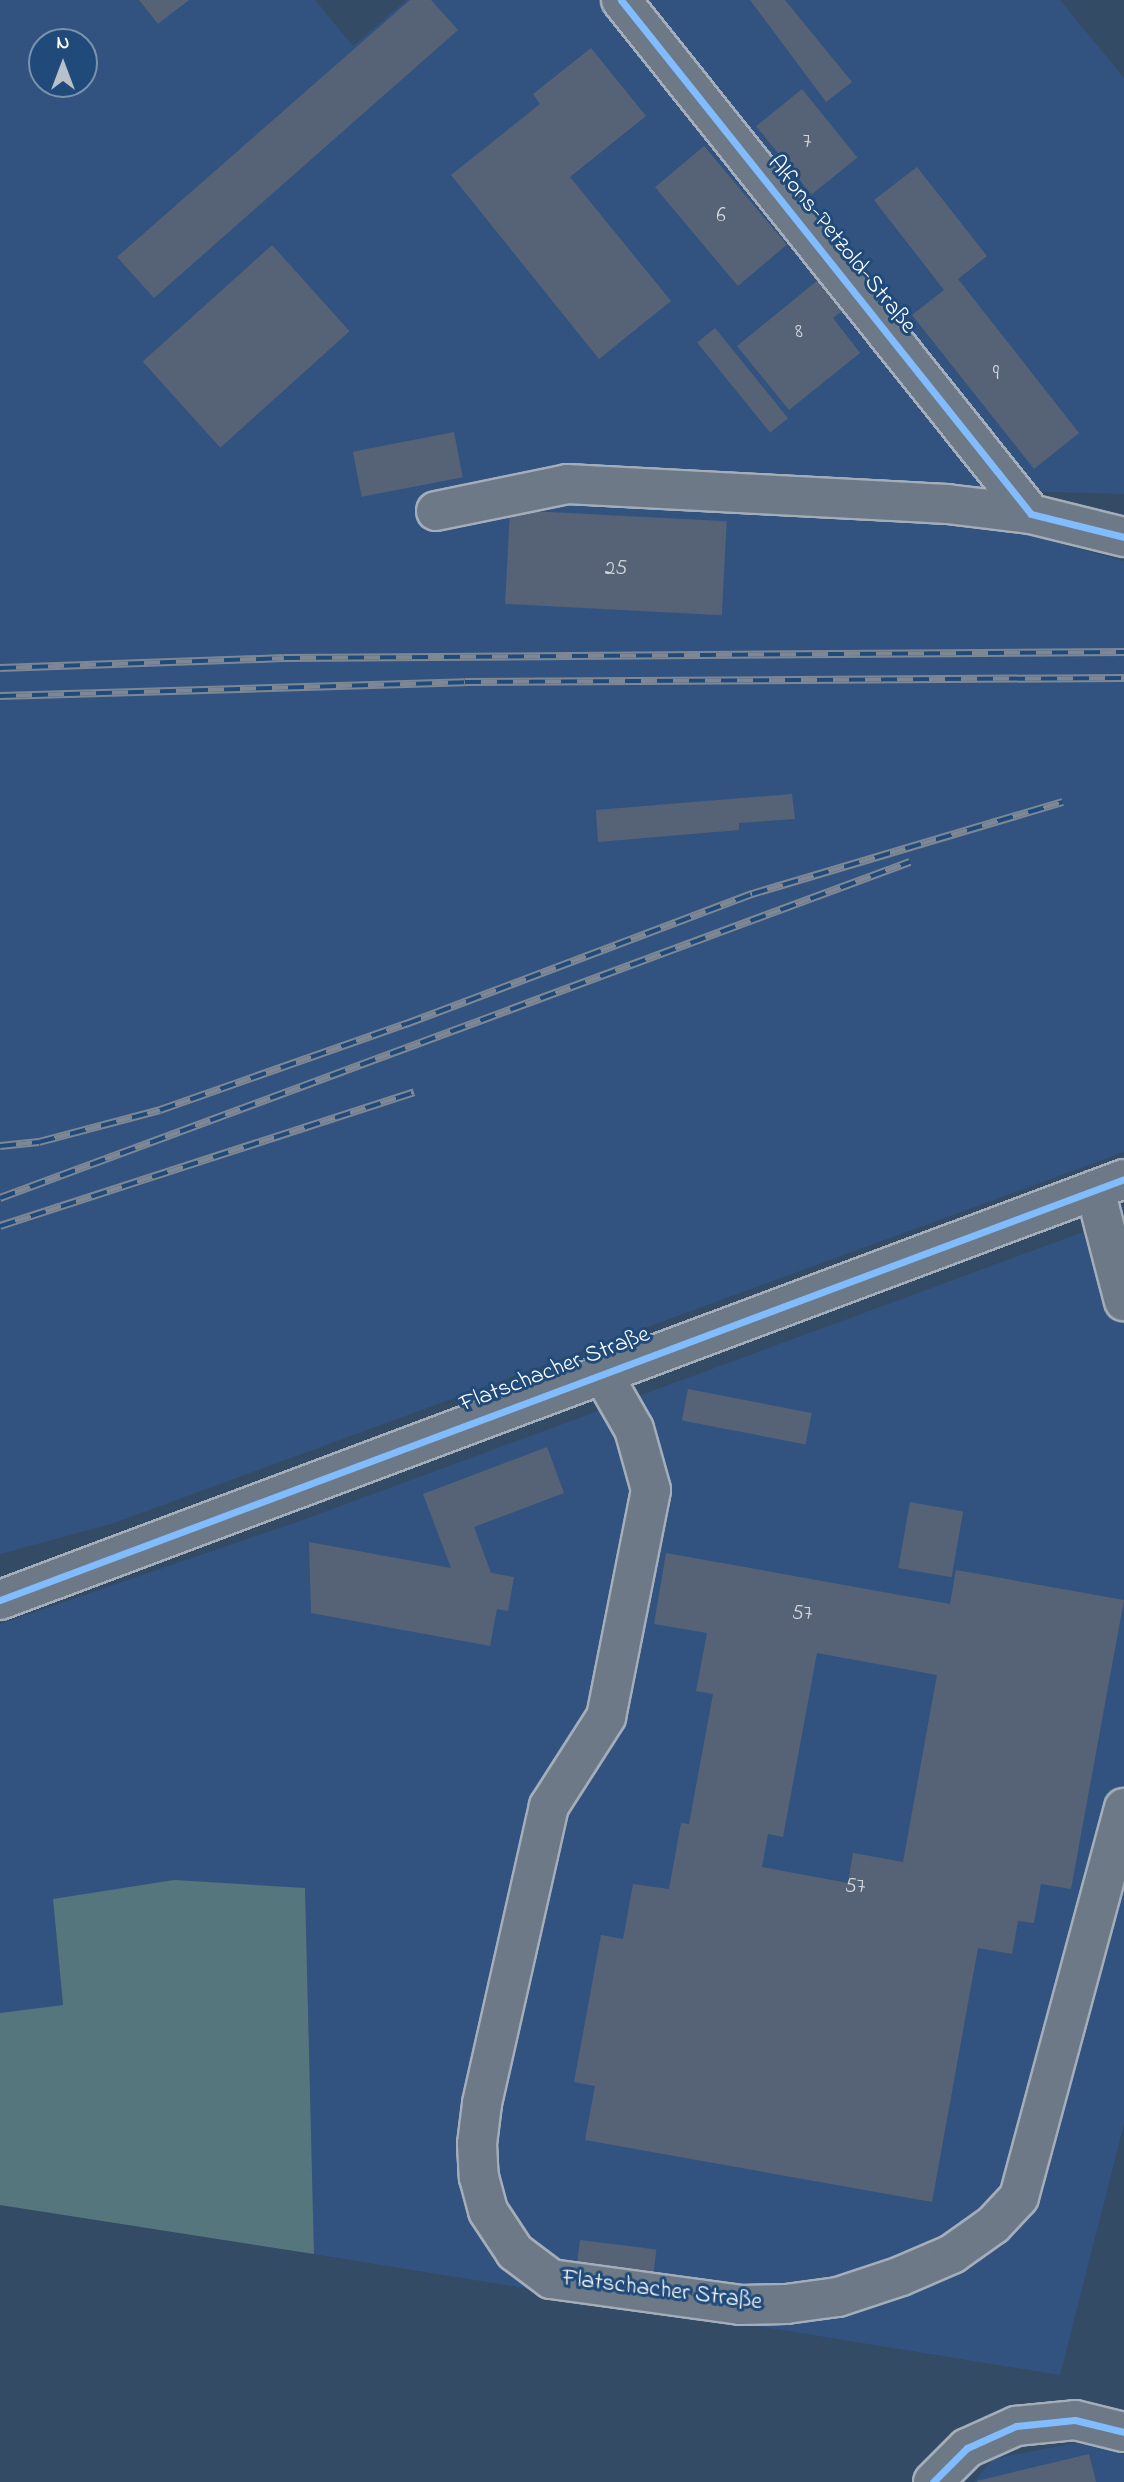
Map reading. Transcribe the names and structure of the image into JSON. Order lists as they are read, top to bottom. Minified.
{"streets":{"street":["Alfons-Petzold-Straße","Flatschacher Straße"]},"house_numbers":["7","6","8","9","25","57","57"],"north":"top"}
